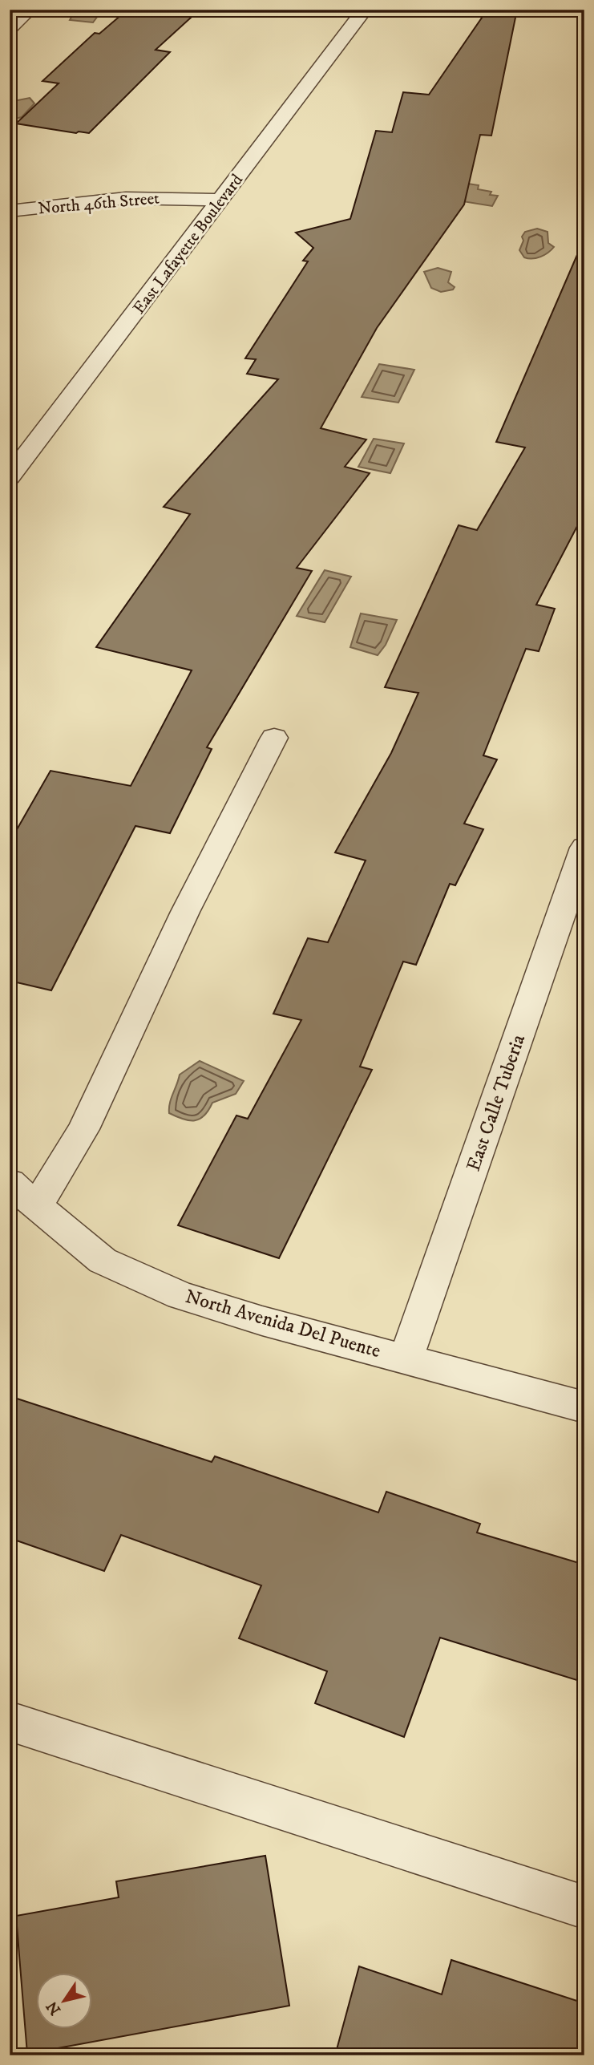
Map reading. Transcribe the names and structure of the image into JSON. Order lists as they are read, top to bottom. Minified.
{"streets":{"street":["North 46th Street","East Lafayette Boulevard","East Calle Tuberia","North Avenida Del Puente"]},"crossings":[["North 46th Street","East Lafayette Boulevard"],["East Calle Tuberia","North Avenida Del Puente"]],"north":"bottom left"}
